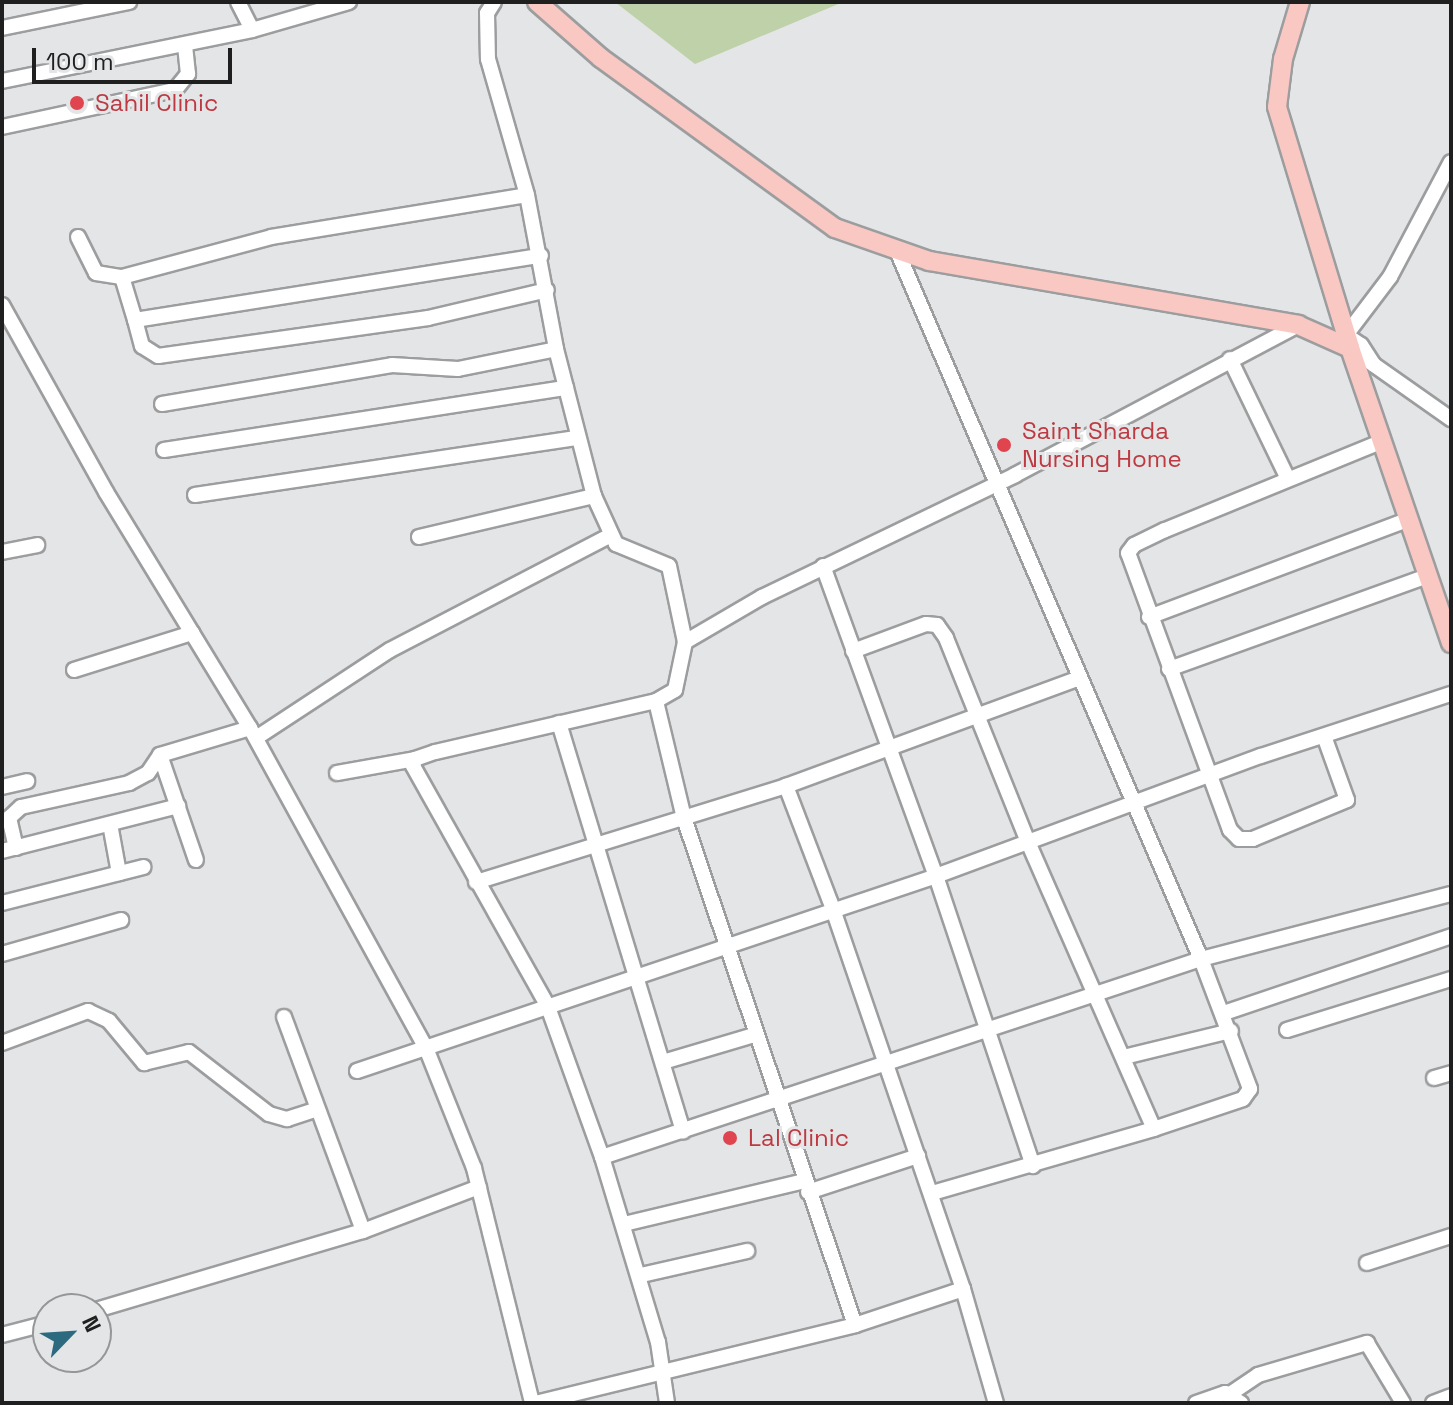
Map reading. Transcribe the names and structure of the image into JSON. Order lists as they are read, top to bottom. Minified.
{"places":["Sahil Clinic","Saint Sharda Nursing Home","Lal Clinic"],"scale_bar":"100 m","north":"top right"}
